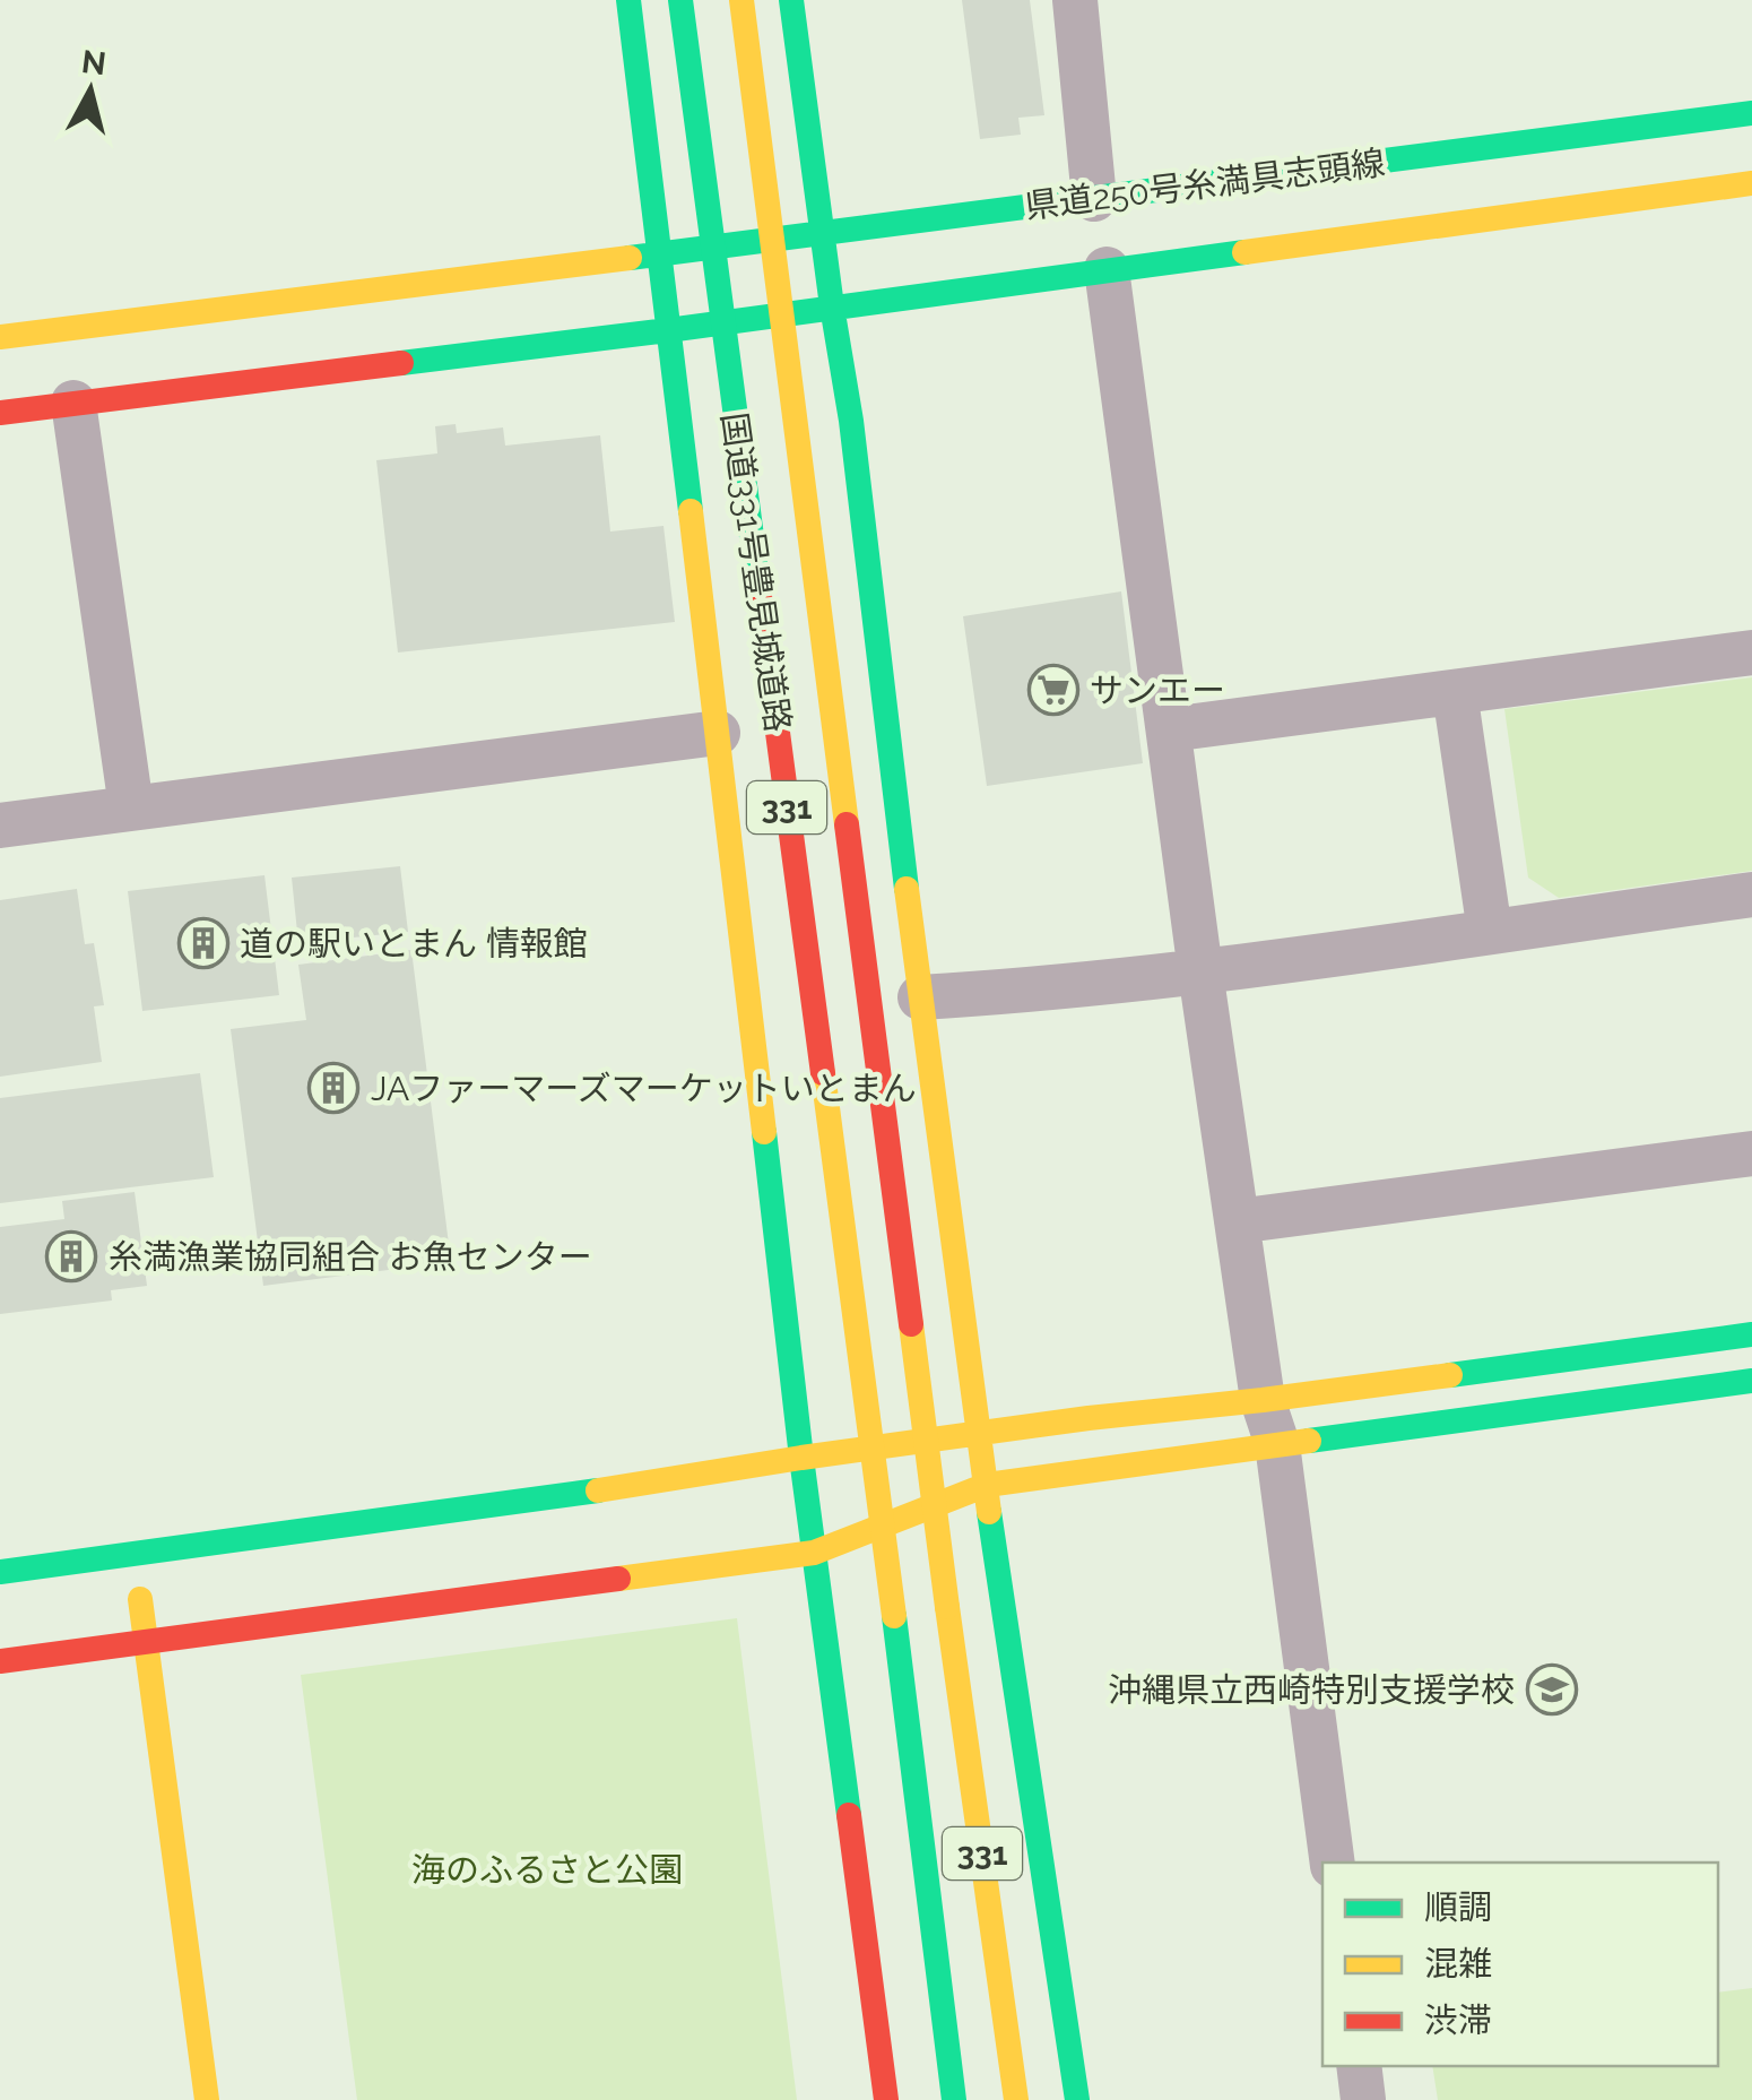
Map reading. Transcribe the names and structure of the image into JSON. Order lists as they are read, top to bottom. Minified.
{"streets":{"main road":["県道250号糸満具志頭線","国道331号豊見城道路","331"]},"crossings":[["県道250号糸満具志頭線","331"]],"parks":["海のふるさと公園"],"places":{"supermarket":["サンエー"],"building":["道の駅いとまん 情報館","JAファーマーズマーケットいとまん","糸満漁業協同組合 お魚センター"],"school or university":["沖縄県立西崎特別支援学校"]},"legend":["順調","混雑","渋滞"],"north":"top"}
